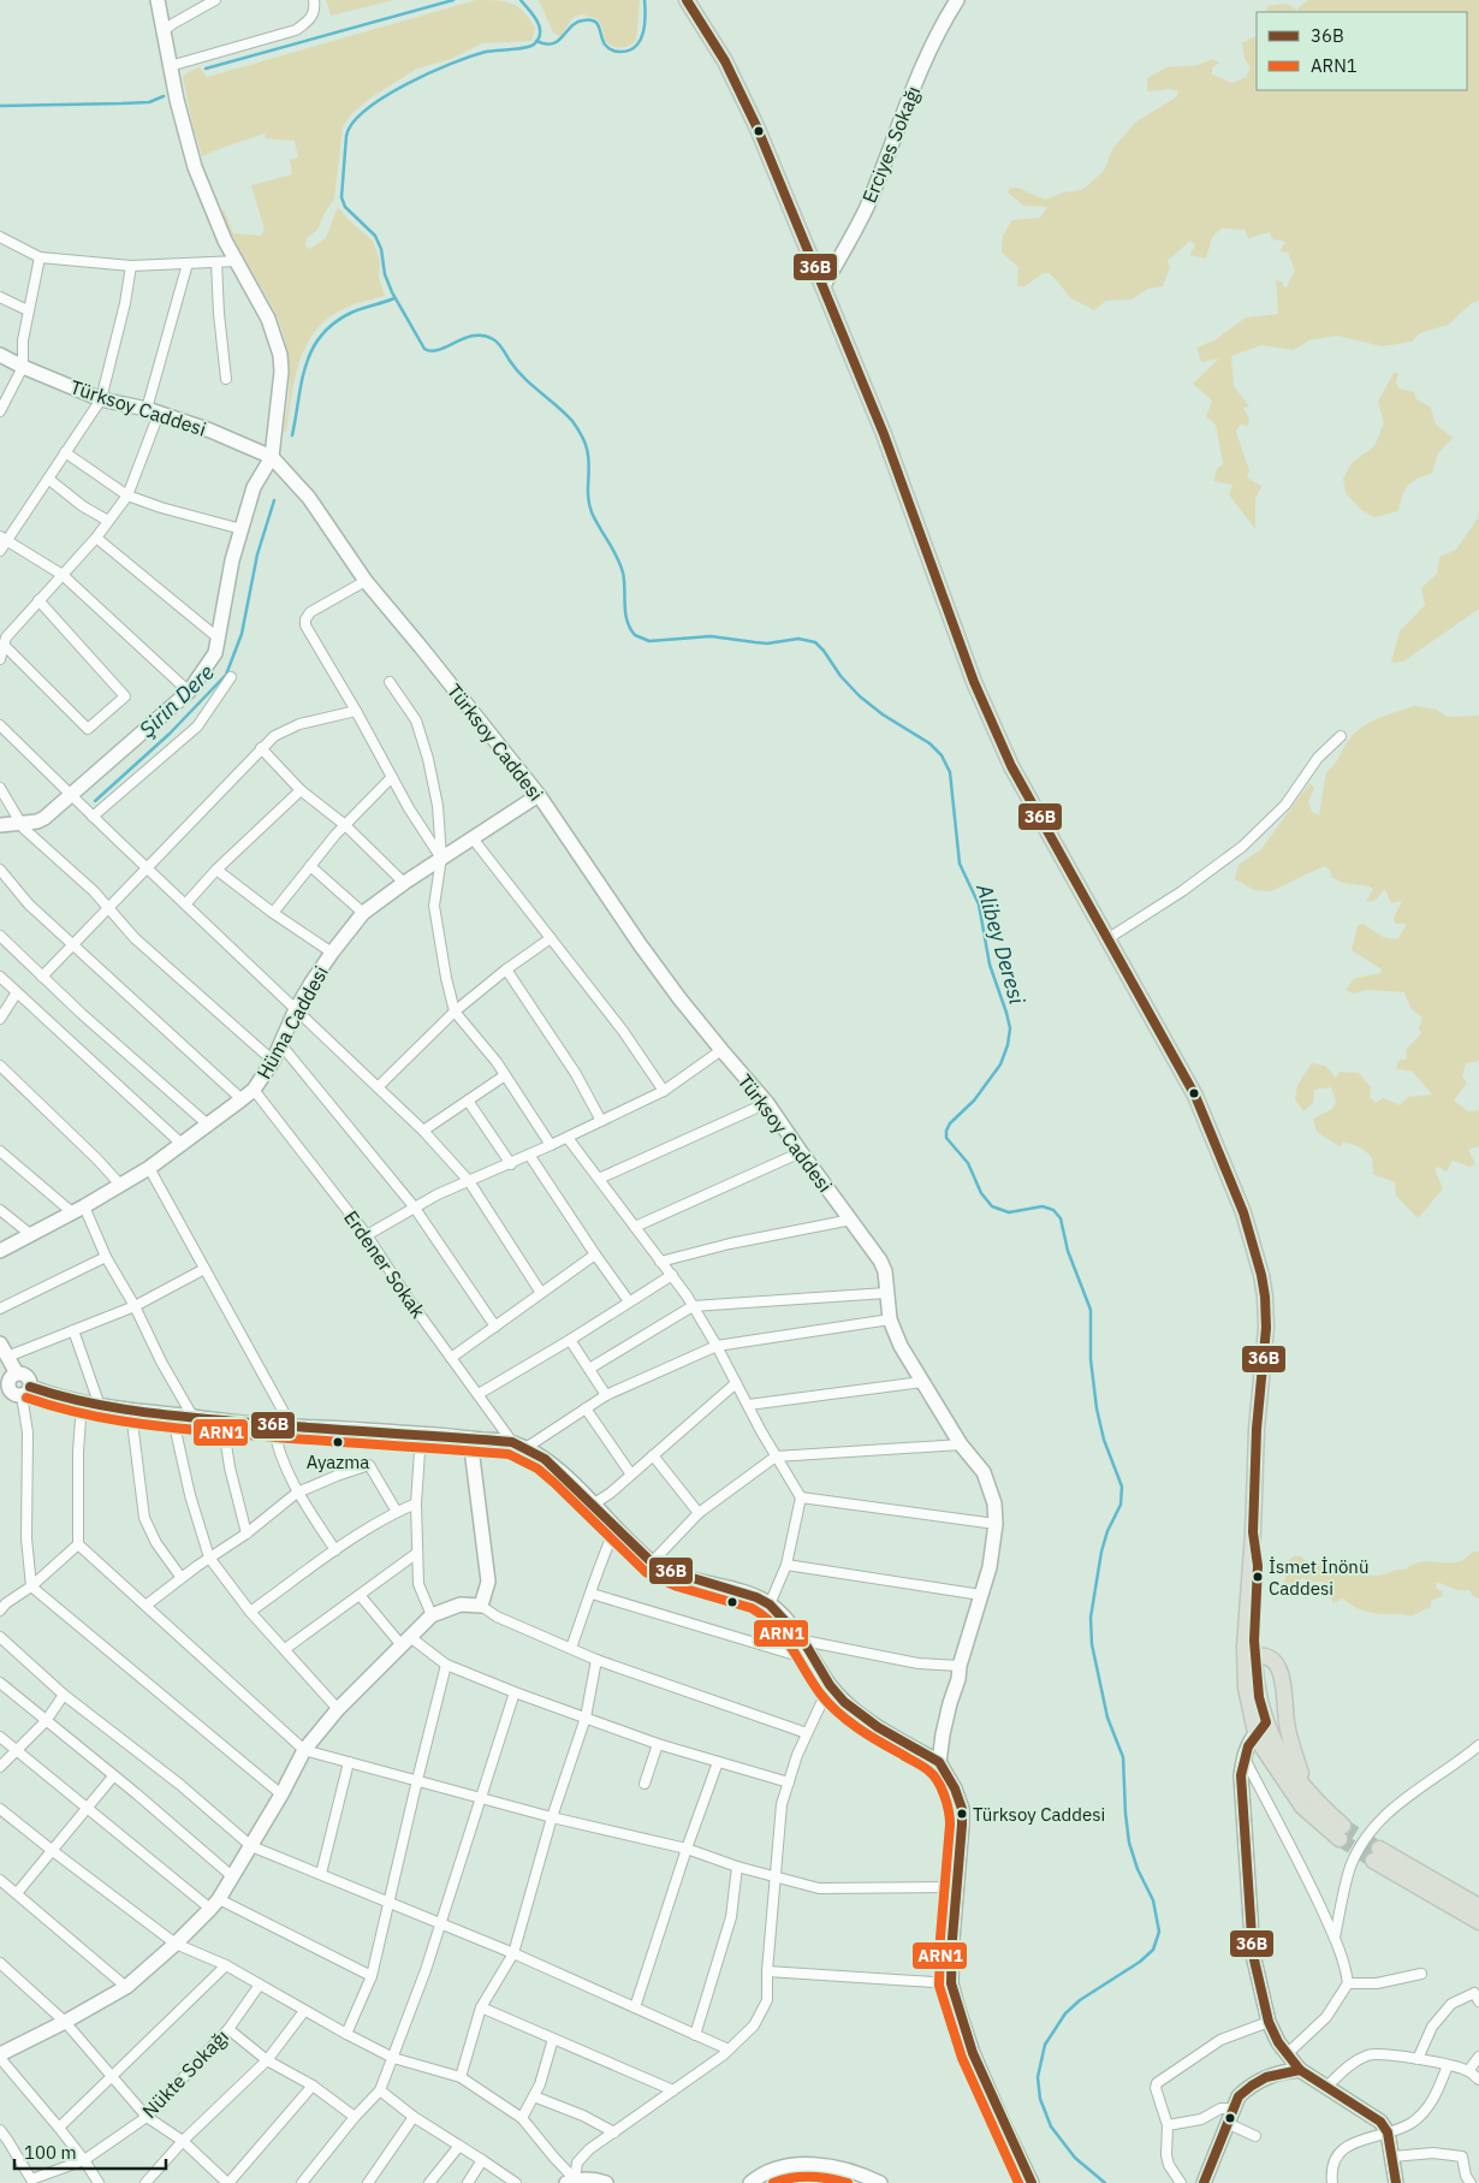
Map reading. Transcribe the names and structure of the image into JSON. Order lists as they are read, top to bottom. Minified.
{"streets":{"street":["Erciyes Sokağı","Türksoy Caddesi","Hüma Caddesi","Erdener Sokak","Nükte Sokağı"]},"crossings":[["Türksoy Caddesi","Hüma Caddesi"],["Hüma Caddesi","Erdener Sokak"]],"water":["Şirin Dere","Alibey Deresi"],"places":["Ayazma","İsmet İnönü Caddesi","Türksoy Caddesi"],"lines":["transit line 36B","transit line ARN1"],"legend":["36B","ARN1"],"scale_bar":"100 m"}
